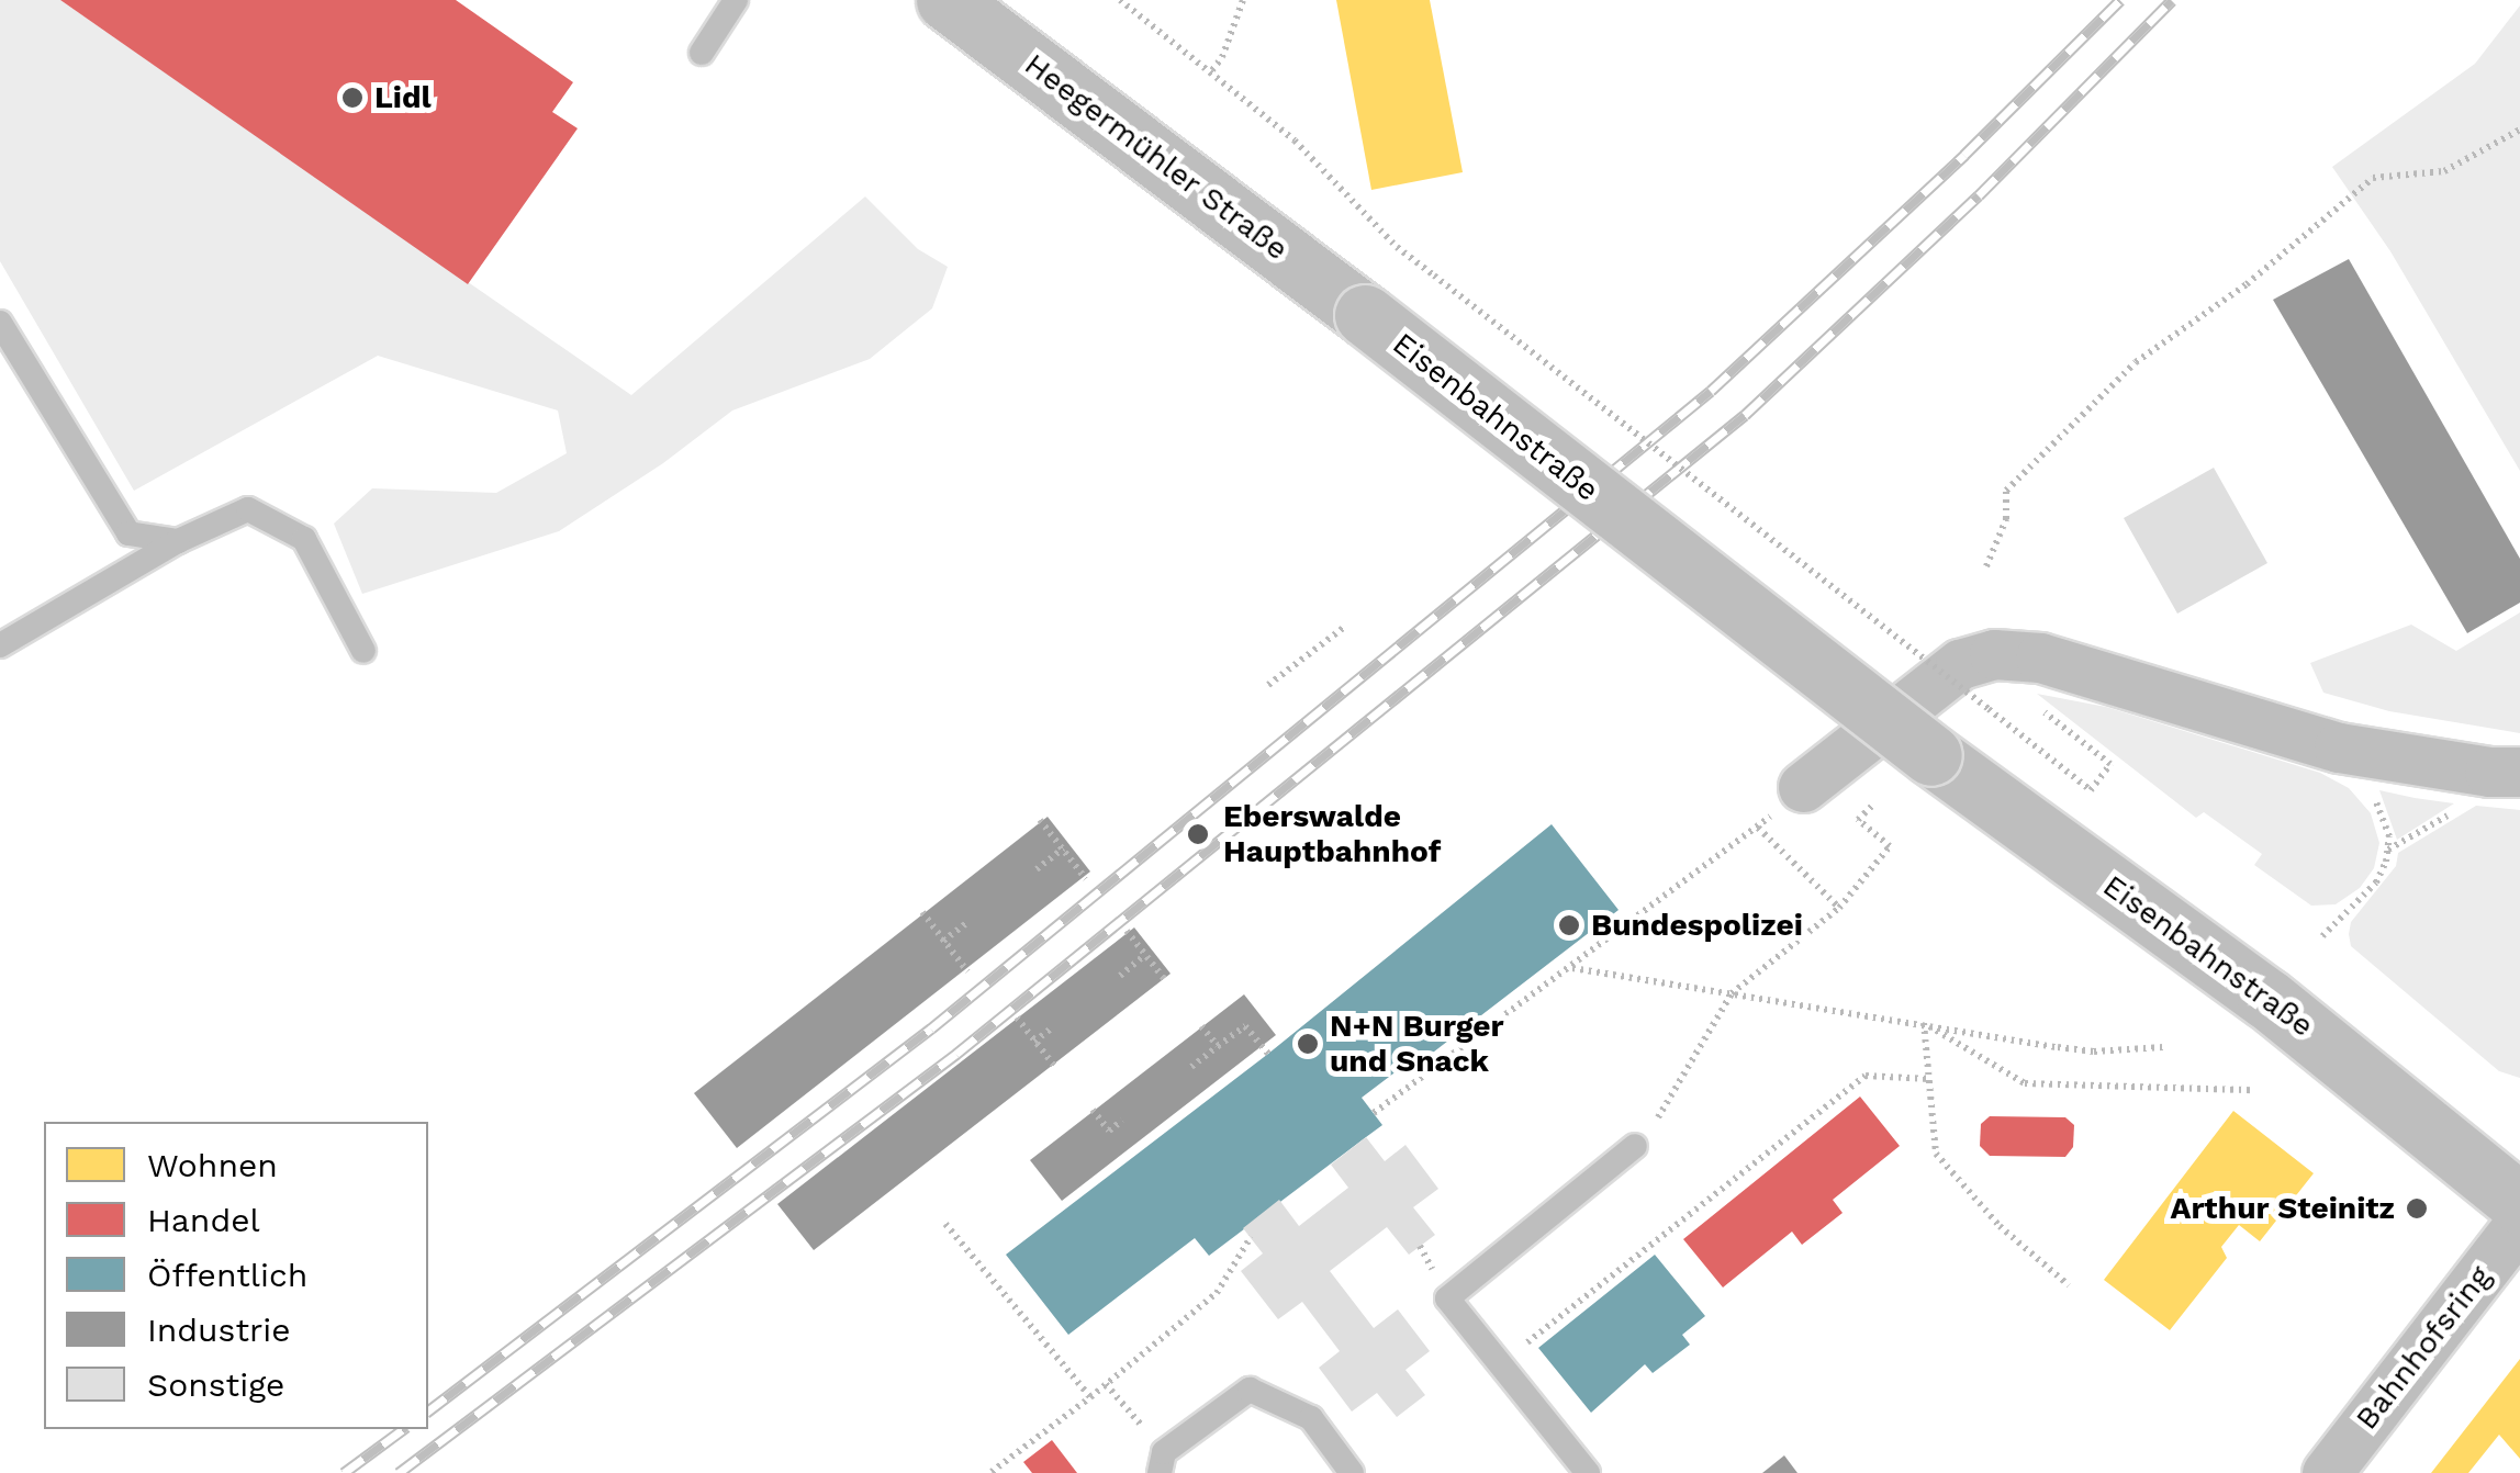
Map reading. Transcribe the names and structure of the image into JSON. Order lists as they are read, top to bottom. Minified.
{"streets":{"main road":["Heegermühler Straße","Eisenbahnstraße"],"street":["Bahnhofsring"]},"crossings":[["Heegermühler Straße","Eisenbahnstraße"]],"places":["Lidl","Eberswalde Hauptbahnhof","Bundespolizei","N+N Burger und Snack","Arthur Steinitz"],"legend":["Wohnen","Handel","Öffentlich","Industrie","Sonstige"]}
